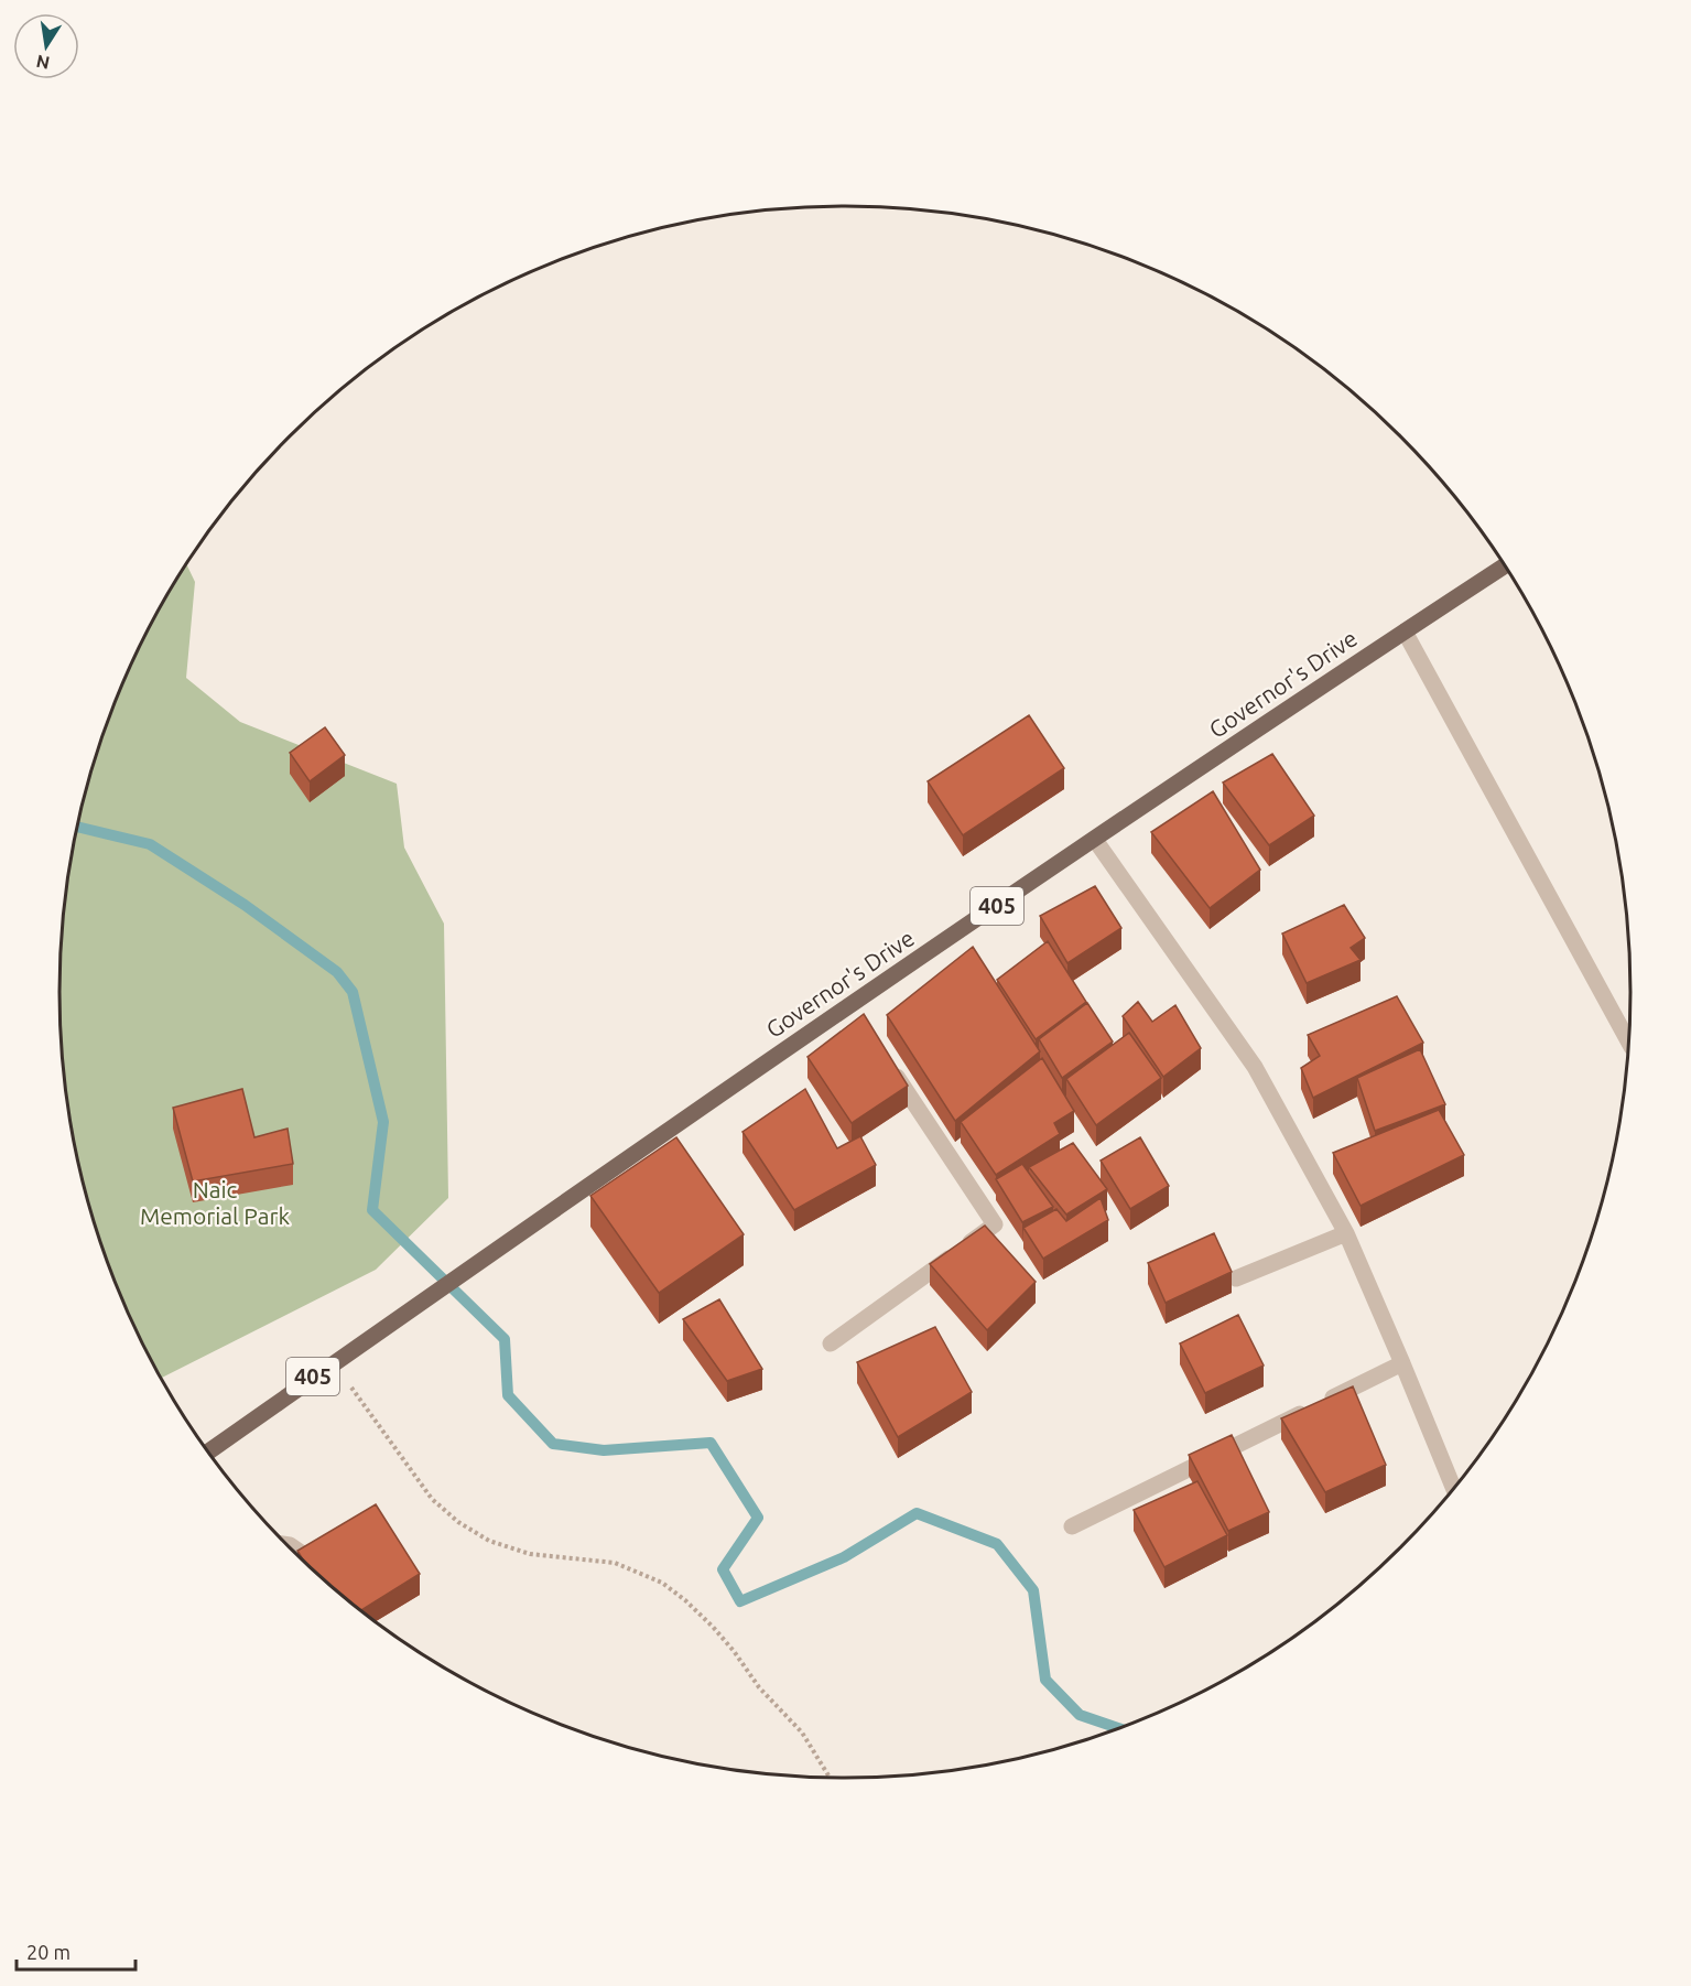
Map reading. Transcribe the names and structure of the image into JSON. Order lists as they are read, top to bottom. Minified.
{"streets":{"main road":["Governor's Drive","405"]},"parks":["Naic Memorial Park"],"scale_bar":"20 m","north":"bottom"}
